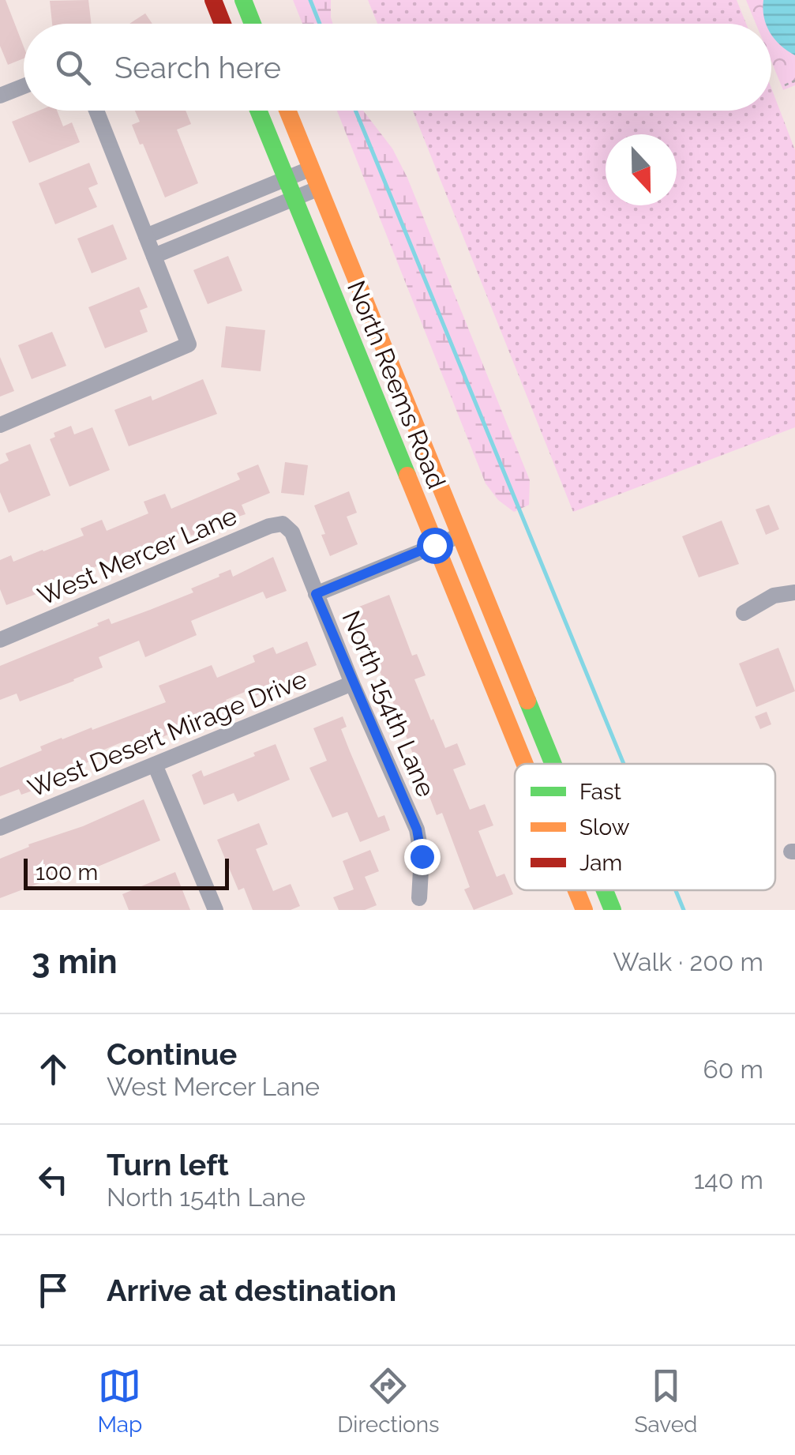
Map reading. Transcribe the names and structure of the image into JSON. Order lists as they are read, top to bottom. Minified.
{"streets":{"main road":["North Reems Road"],"street":["West Mercer Lane","North 154th Lane","West Desert Mirage Drive"]},"crossings":[["West Mercer Lane","North 154th Lane"],["North 154th Lane","West Desert Mirage Drive"]],"legend":["Fast","Slow","Jam"],"scale_bar":"100 m","north":"bottom","page":{"search":"Search here","scale":"100 m","heading":["3 min","Walk · 200 m"],"list":[["Continue","West Mercer Lane","60 m"],["Turn left","North 154th Lane","140 m"],"Arrive at destination"],"nav":["Map","Directions","Saved"]}}
